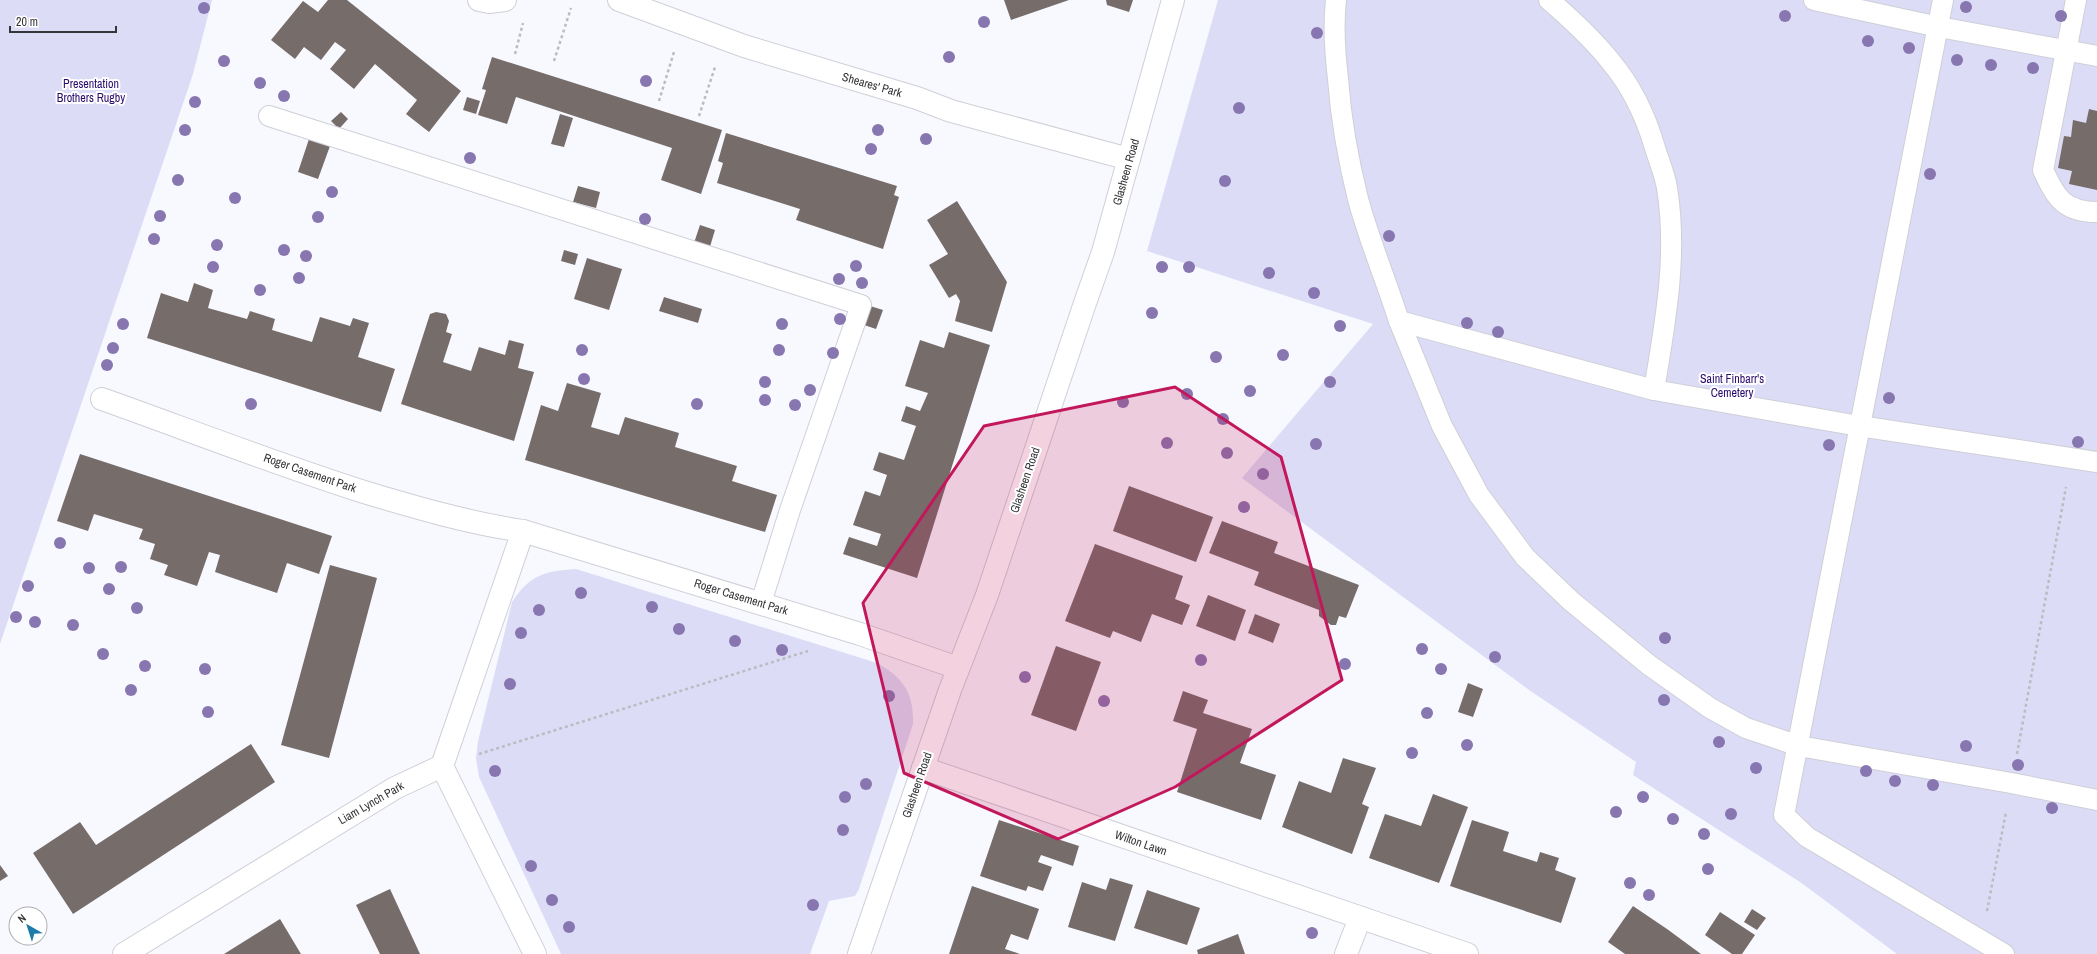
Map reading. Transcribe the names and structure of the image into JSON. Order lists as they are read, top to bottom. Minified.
{"streets":{"street":["Sheares' Park","Glasheen Road","Roger Casement Park","Liam Lynch Park","Wilton Lawn"]},"crossings":[["Sheares' Park","Glasheen Road"],["Glasheen Road","Roger Casement Park"],["Glasheen Road","Wilton Lawn"]],"parks":["Presentation Brothers Rugby","Saint Finbarr's Cemetery"],"scale_bar":"20 m","north":"top left"}
